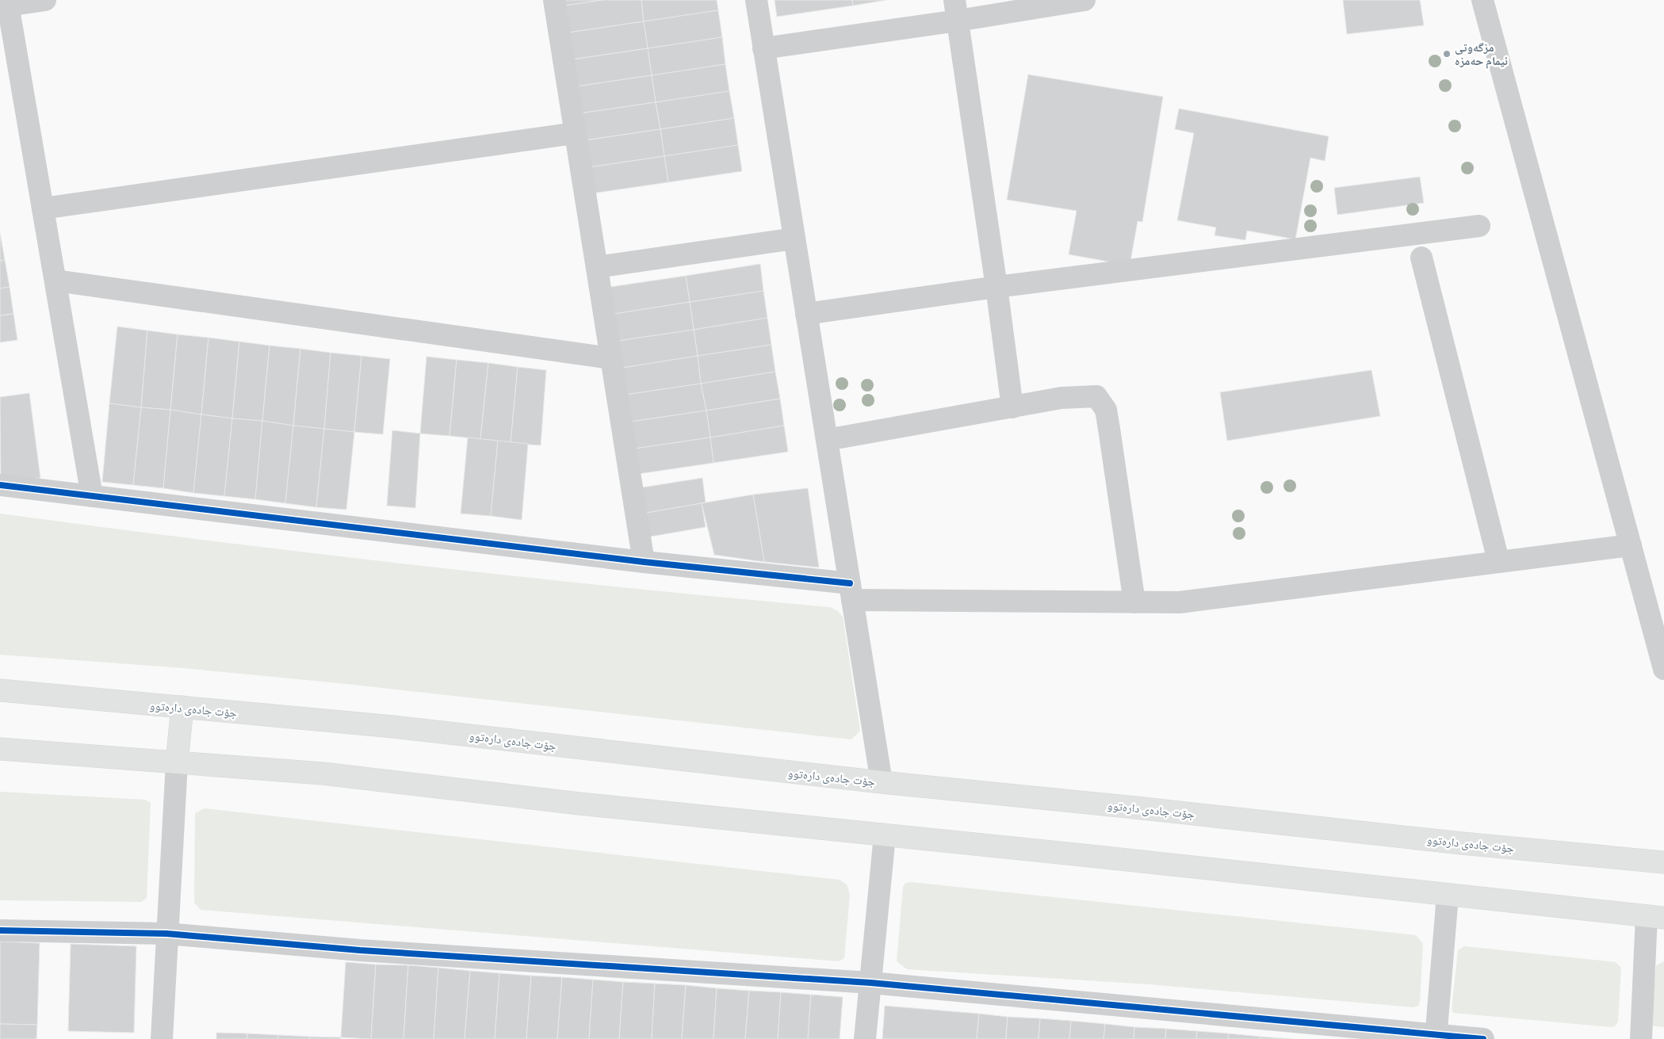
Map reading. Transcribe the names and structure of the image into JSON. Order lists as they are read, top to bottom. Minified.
{"streets":{"main road":["جۆت جادەی دارەتوو"]},"places":["مزگەوتی ئیمام حەمزە"]}
